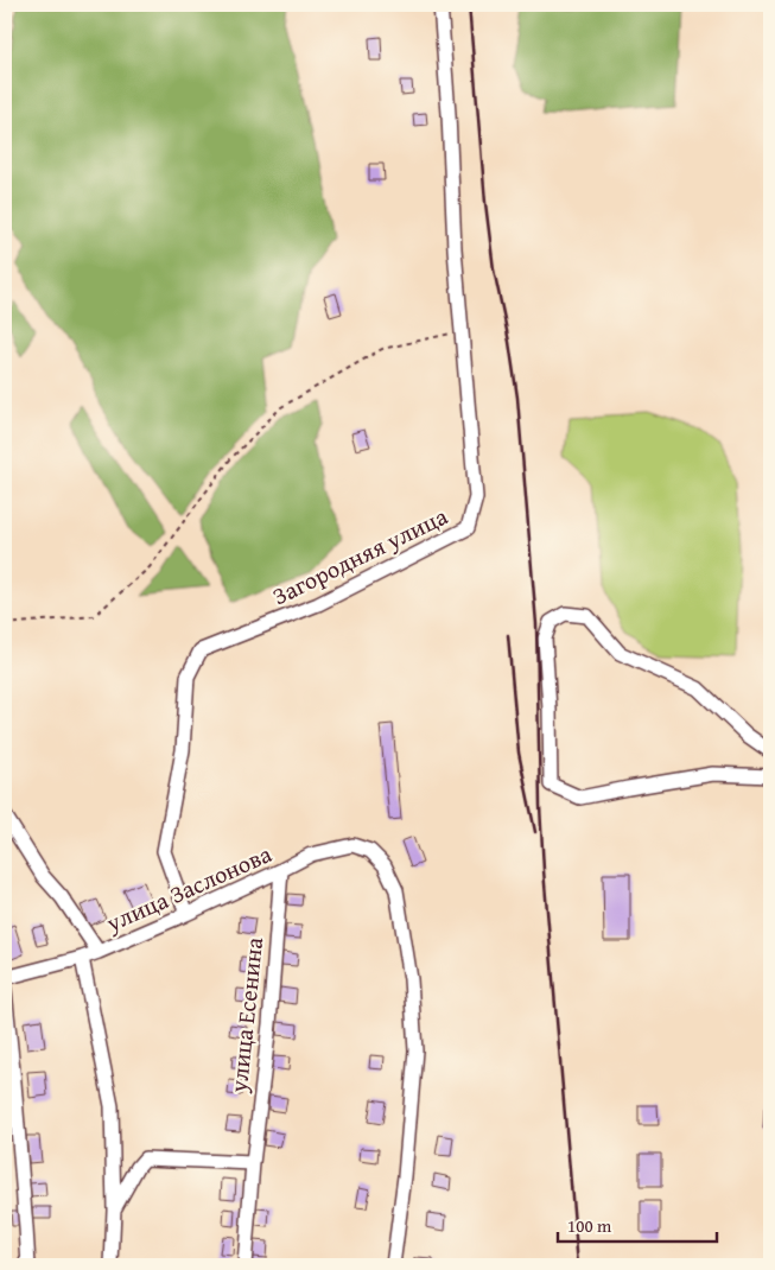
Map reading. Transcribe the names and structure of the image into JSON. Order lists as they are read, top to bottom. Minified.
{"streets":{"street":["Загородняя улица","улица Заслонова","улица Есенина"]},"crossings":[["Загородняя улица","улица Заслонова"],["улица Заслонова","улица Есенина"]],"scale_bar":"100 m"}
